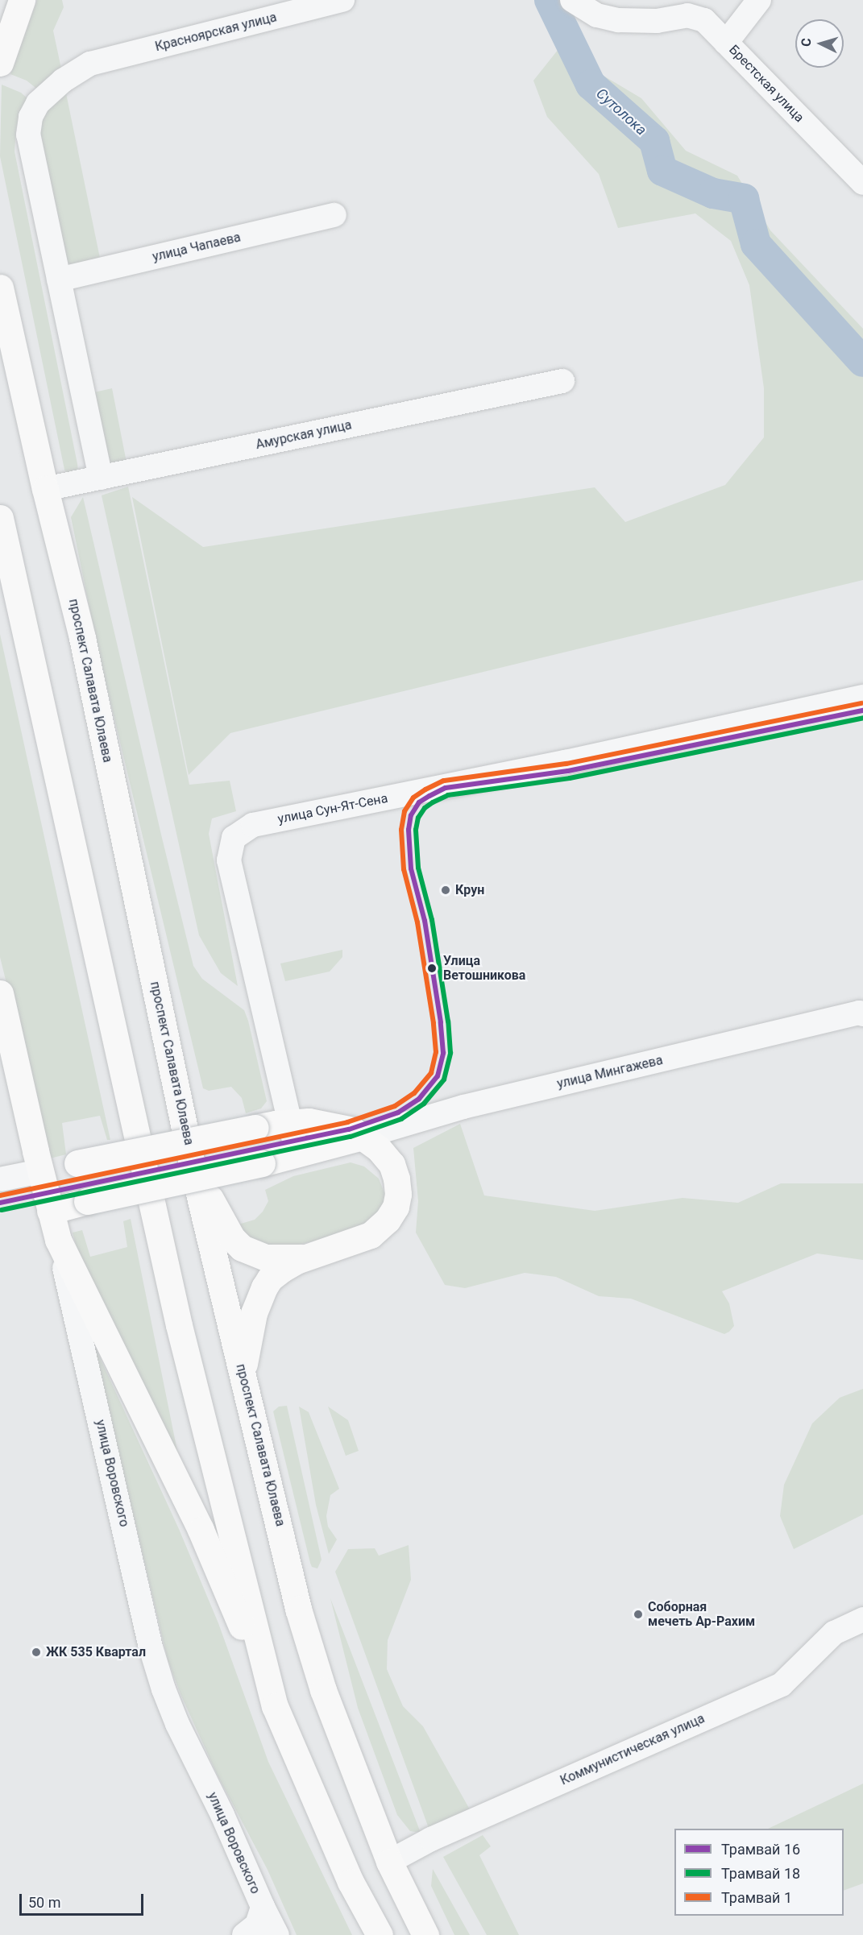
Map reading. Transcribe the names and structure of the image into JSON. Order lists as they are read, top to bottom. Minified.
{"streets":{"main road":["проспект Салавата Юлаева","улица Воровского"],"street":["Красноярская улица","Брестская улица","улица Чапаева","Амурская улица","улица Сун-Ят-Сена","улица Мингажева","Коммунистическая улица"]},"crossings":[["Красноярская улица","улица Чапаева"],["Красноярская улица","Амурская улица"],["Амурская улица","проспект Салавата Юлаева"],["проспект Салавата Юлаева","Коммунистическая улица"]],"water":["Сутолока"],"places":["Крун","Улица Ветошникова","Соборная мечеть Ар-Рахим","ЖК 535 Квартал"],"lines":["tram line 1","tram line 16","tram line 18"],"legend":["Трамвай 16","Трамвай 18","Трамвай 1"],"scale_bar":"50 m","north":"left"}
